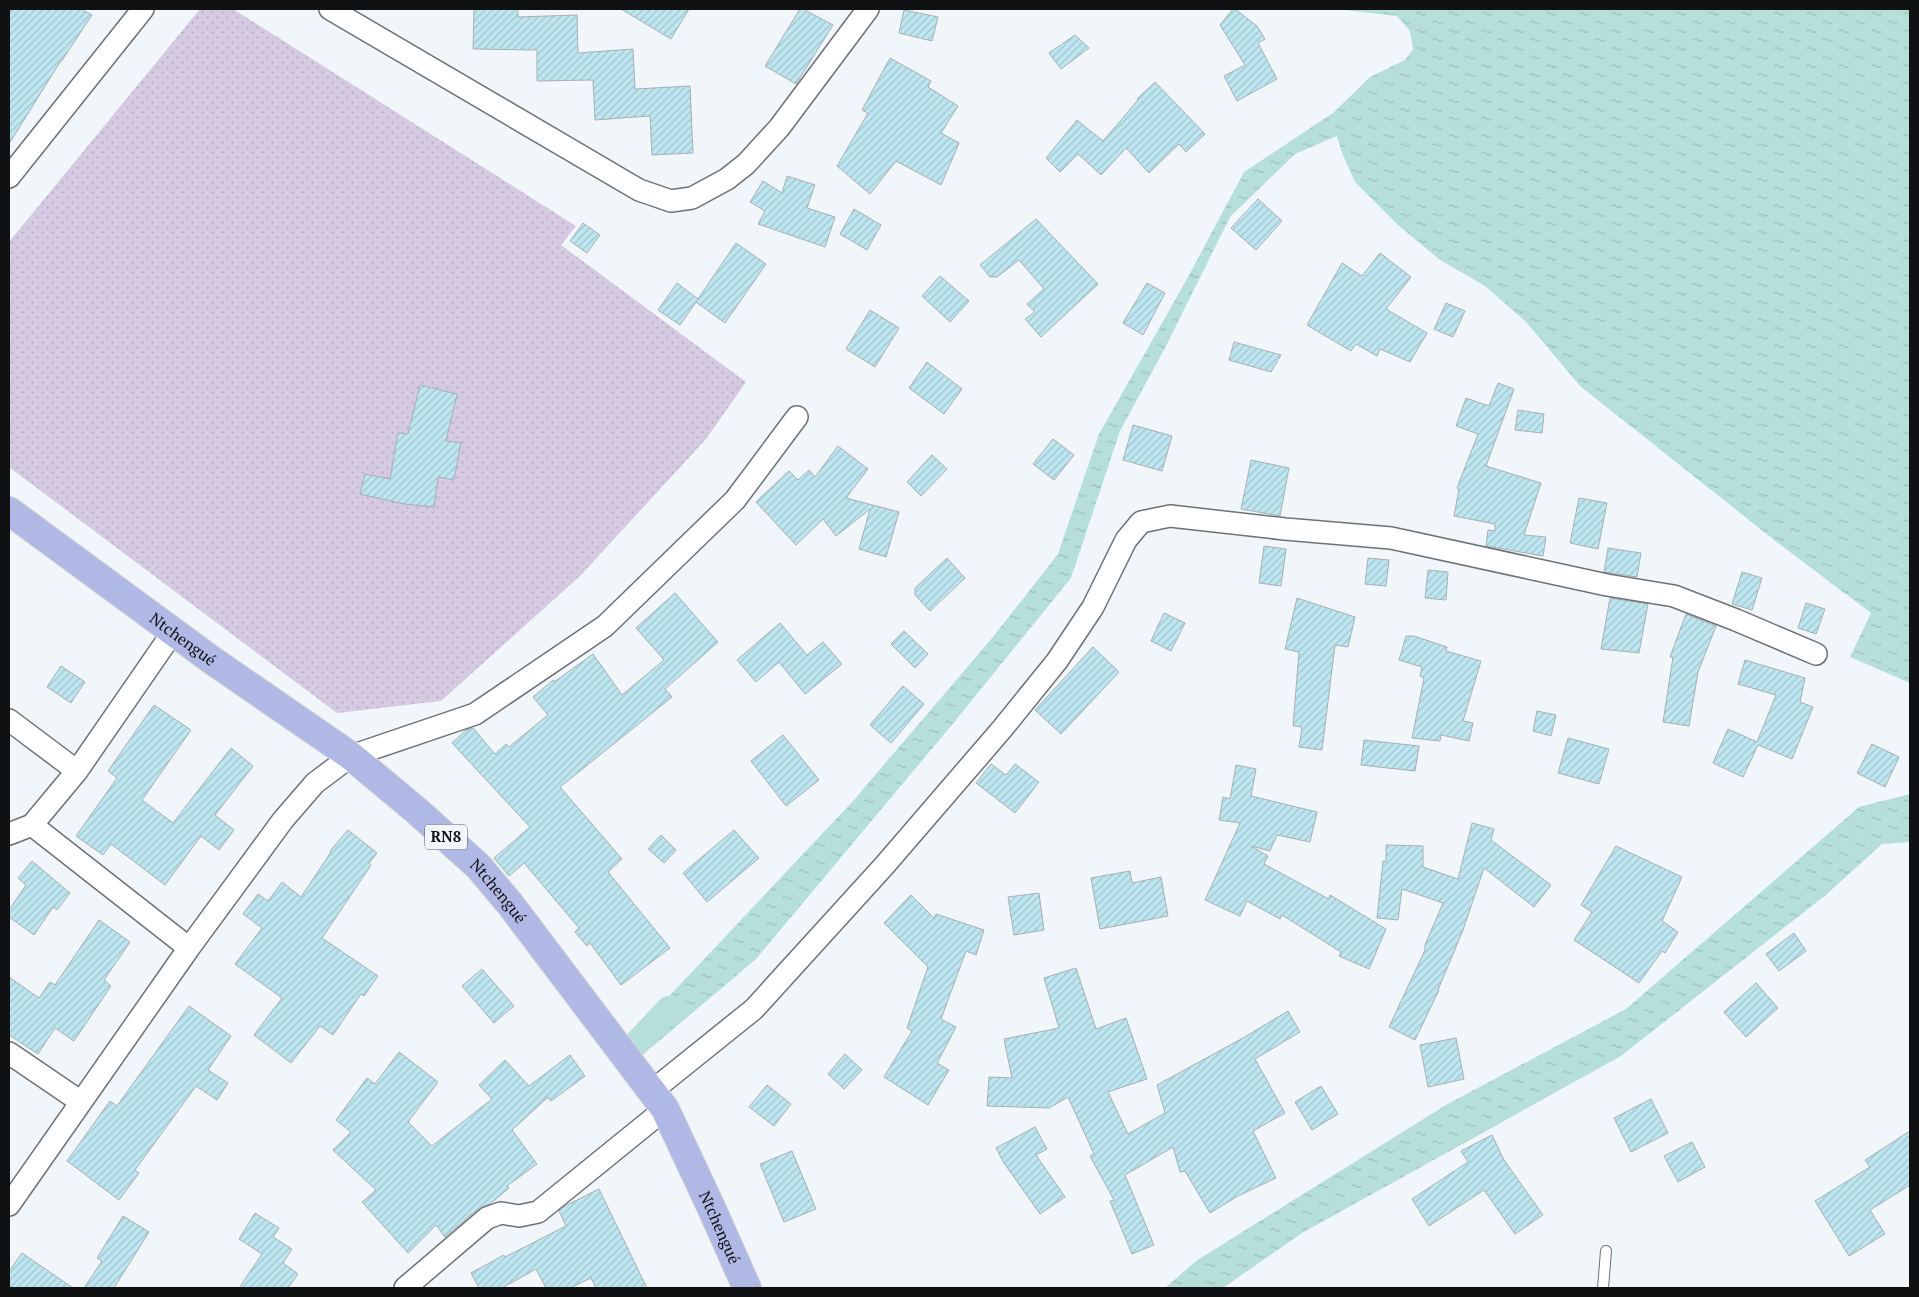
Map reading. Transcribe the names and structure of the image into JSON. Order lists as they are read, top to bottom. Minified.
{"streets":{"main road":["Ntchengué","RN8"]}}
